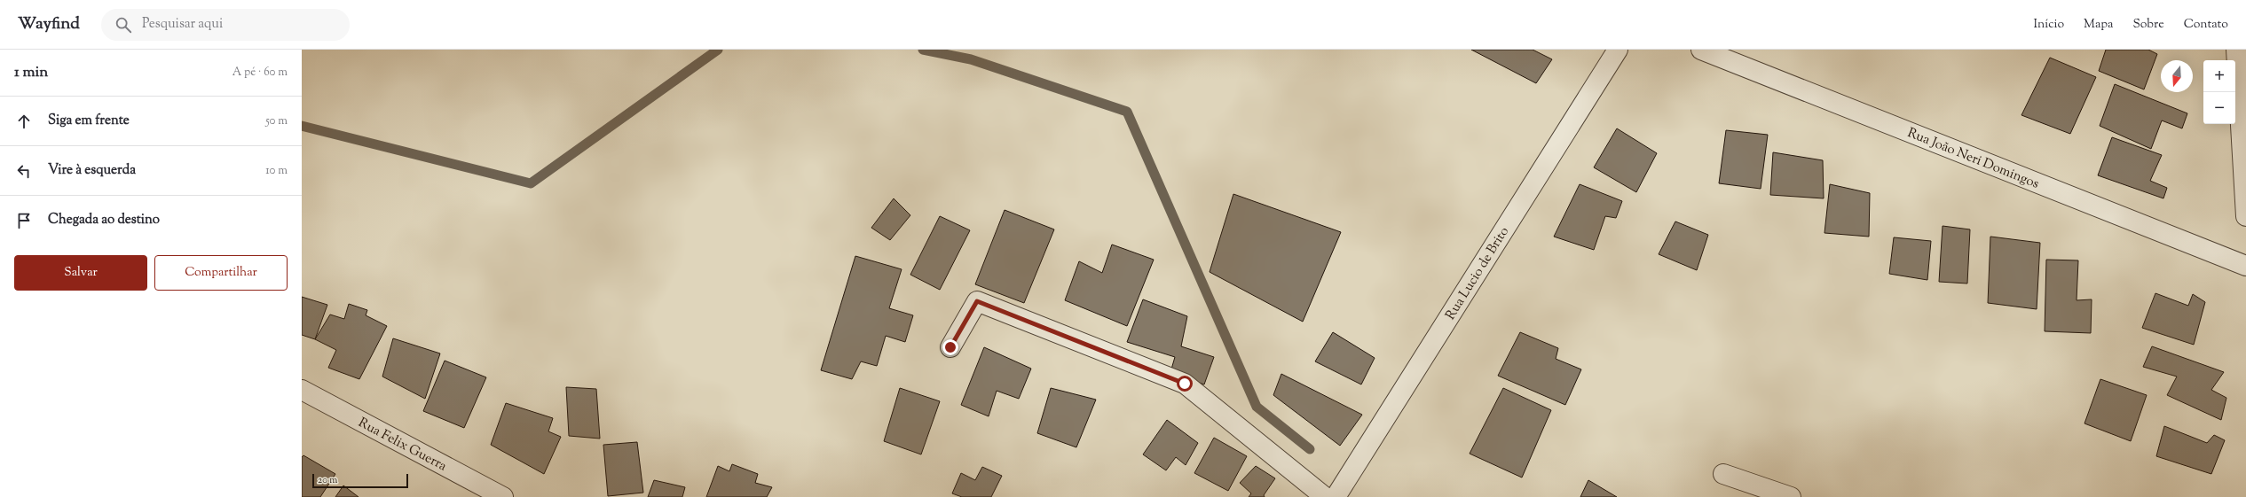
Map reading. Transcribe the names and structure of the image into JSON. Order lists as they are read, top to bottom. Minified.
{"streets":{"street":["Rua João Neri Domingos","Rua Lucio de Brito","Rua Felix Guerra"]},"scale_bar":"20 m","north":"bottom","page":{"header":"Wayfind","search":"Pesquisar aqui","nav":["Início","Mapa","Sobre","Contato"],"heading":["1 min","A pé · 60 m"],"map_buttons":["+","−"],"list":[["Siga em frente","50 m"],["Vire à esquerda","10 m"],"Chegada ao destino"],"buttons":["Salvar","Compartilhar"],"scale":"20 m"}}
